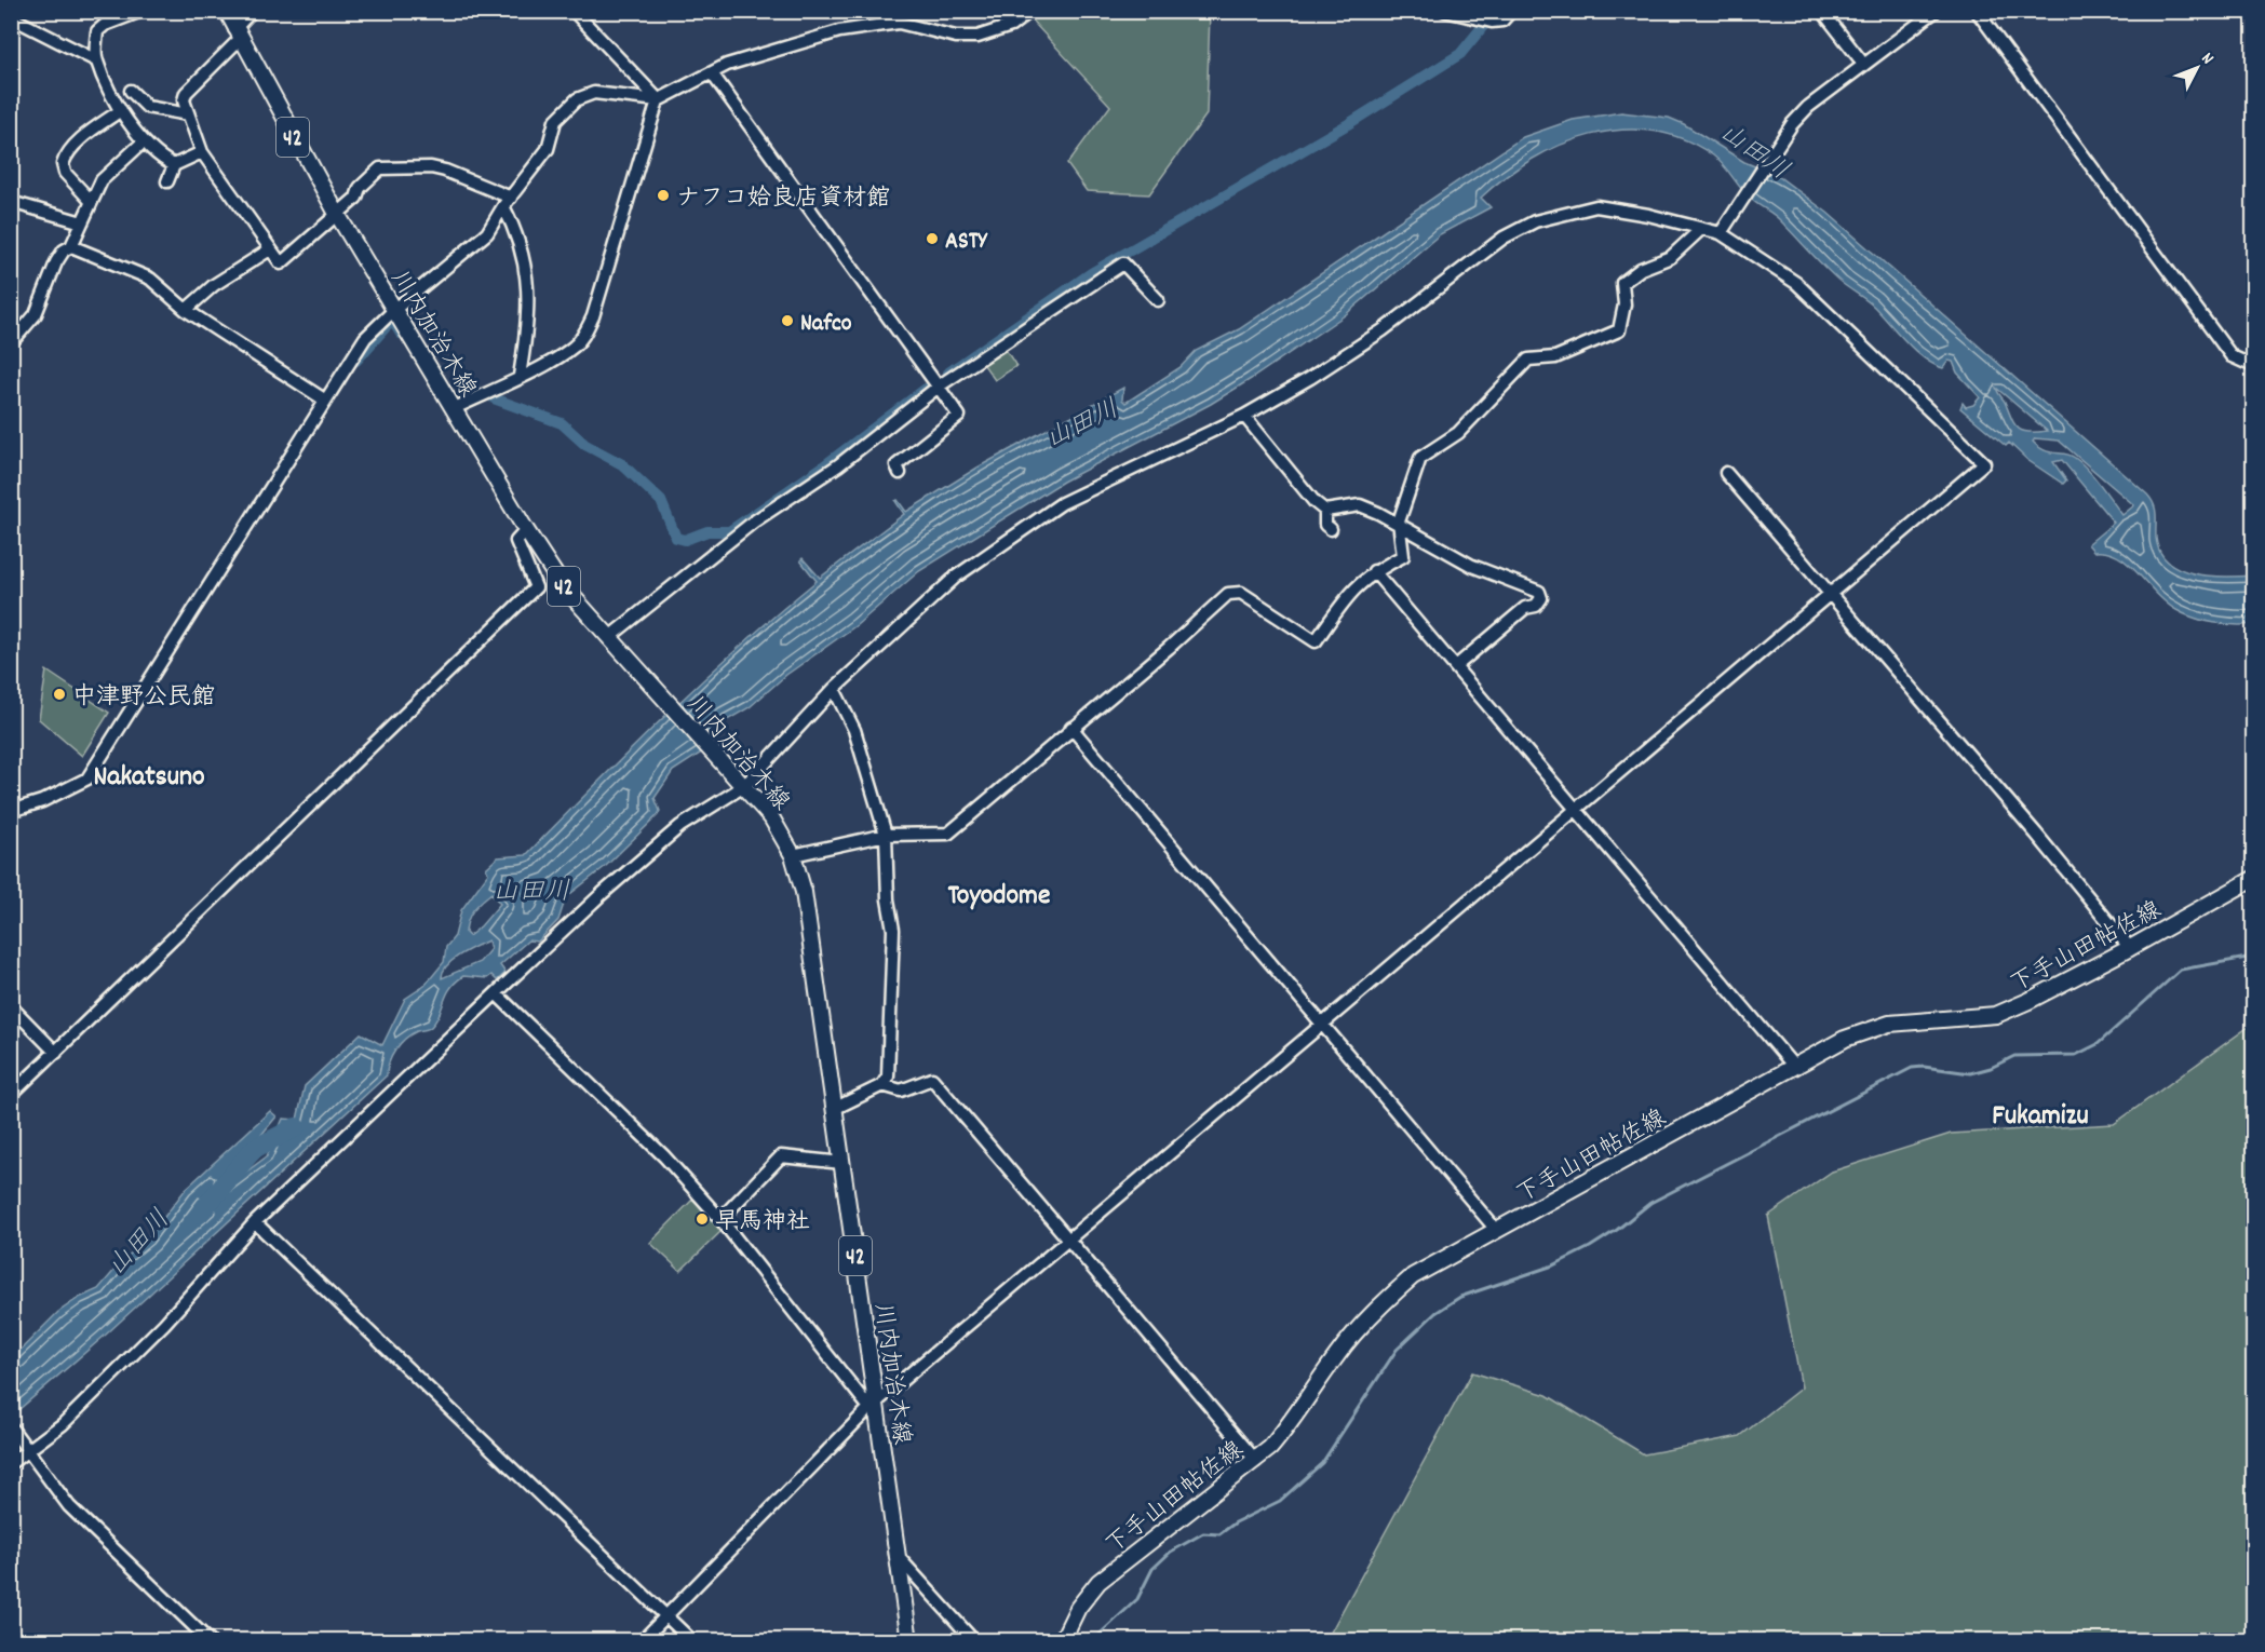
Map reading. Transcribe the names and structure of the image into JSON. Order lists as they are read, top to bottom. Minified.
{"streets":{"main road":["42","川内加治木線","下手山田帖佐線"]},"districts":["Nakatsuno","Toyodome","Fukamizu"],"water":["山田川"],"places":["ナフコ姶良店資材館","ASTY","Nafco","中津野公民館","早馬神社"],"north":"top right"}
